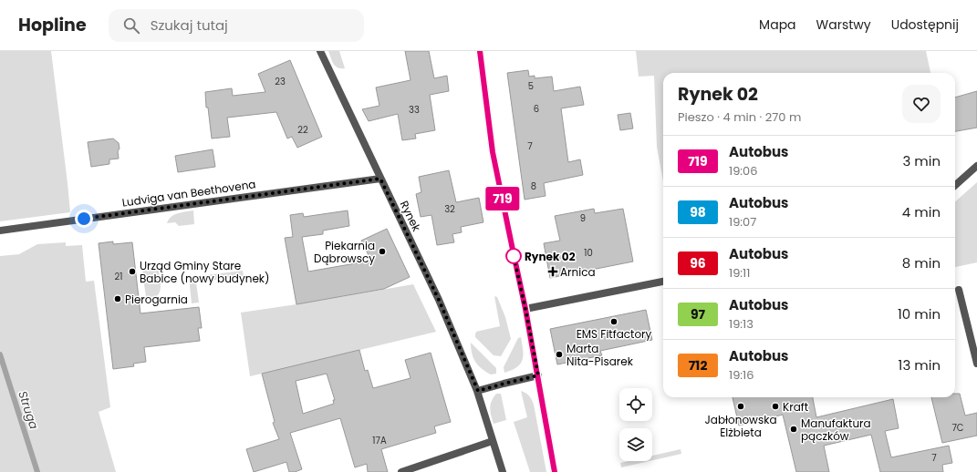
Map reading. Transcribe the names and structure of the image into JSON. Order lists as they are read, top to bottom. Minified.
{"streets":{"street":["Ludviga van Beethovena","Rynek"]},"crossings":[["Ludviga van Beethovena","Rynek"]],"water":["Struga"],"places":{"other":["Piekarnia Dąbrowscy","Rynek 02","Urząd Gminy Stare Babice (nowy budynek)","Pierogarnia","EMS Fitfactory","Marta Nita-Pisarek","Jabłonowska Elżbieta","Kraft","Manufaktura pączków"],"health":["Arnica"]},"lines":["bus line 719"],"house_numbers":["23","5","6","33","22","7","8","32","9","10","21","7C","17A","7"],"page":{"header":"Hopline","search":"Szukaj tutaj","nav":["Mapa","Warstwy","Udostępnij"],"on_map":"719","heading":["Rynek 02","Pieszo · 4 min · 270 m"],"list":[{"mark":"719","name":"Autobus","note":"19:06","value":"3 min"},{"mark":"98","name":"Autobus","note":"19:07","value":"4 min"},{"mark":"96","name":"Autobus","note":"19:11","value":"8 min"},{"mark":"97","name":"Autobus","note":"19:13","value":"10 min"},{"mark":"712","name":"Autobus","note":"19:16","value":"13 min"}]}}
